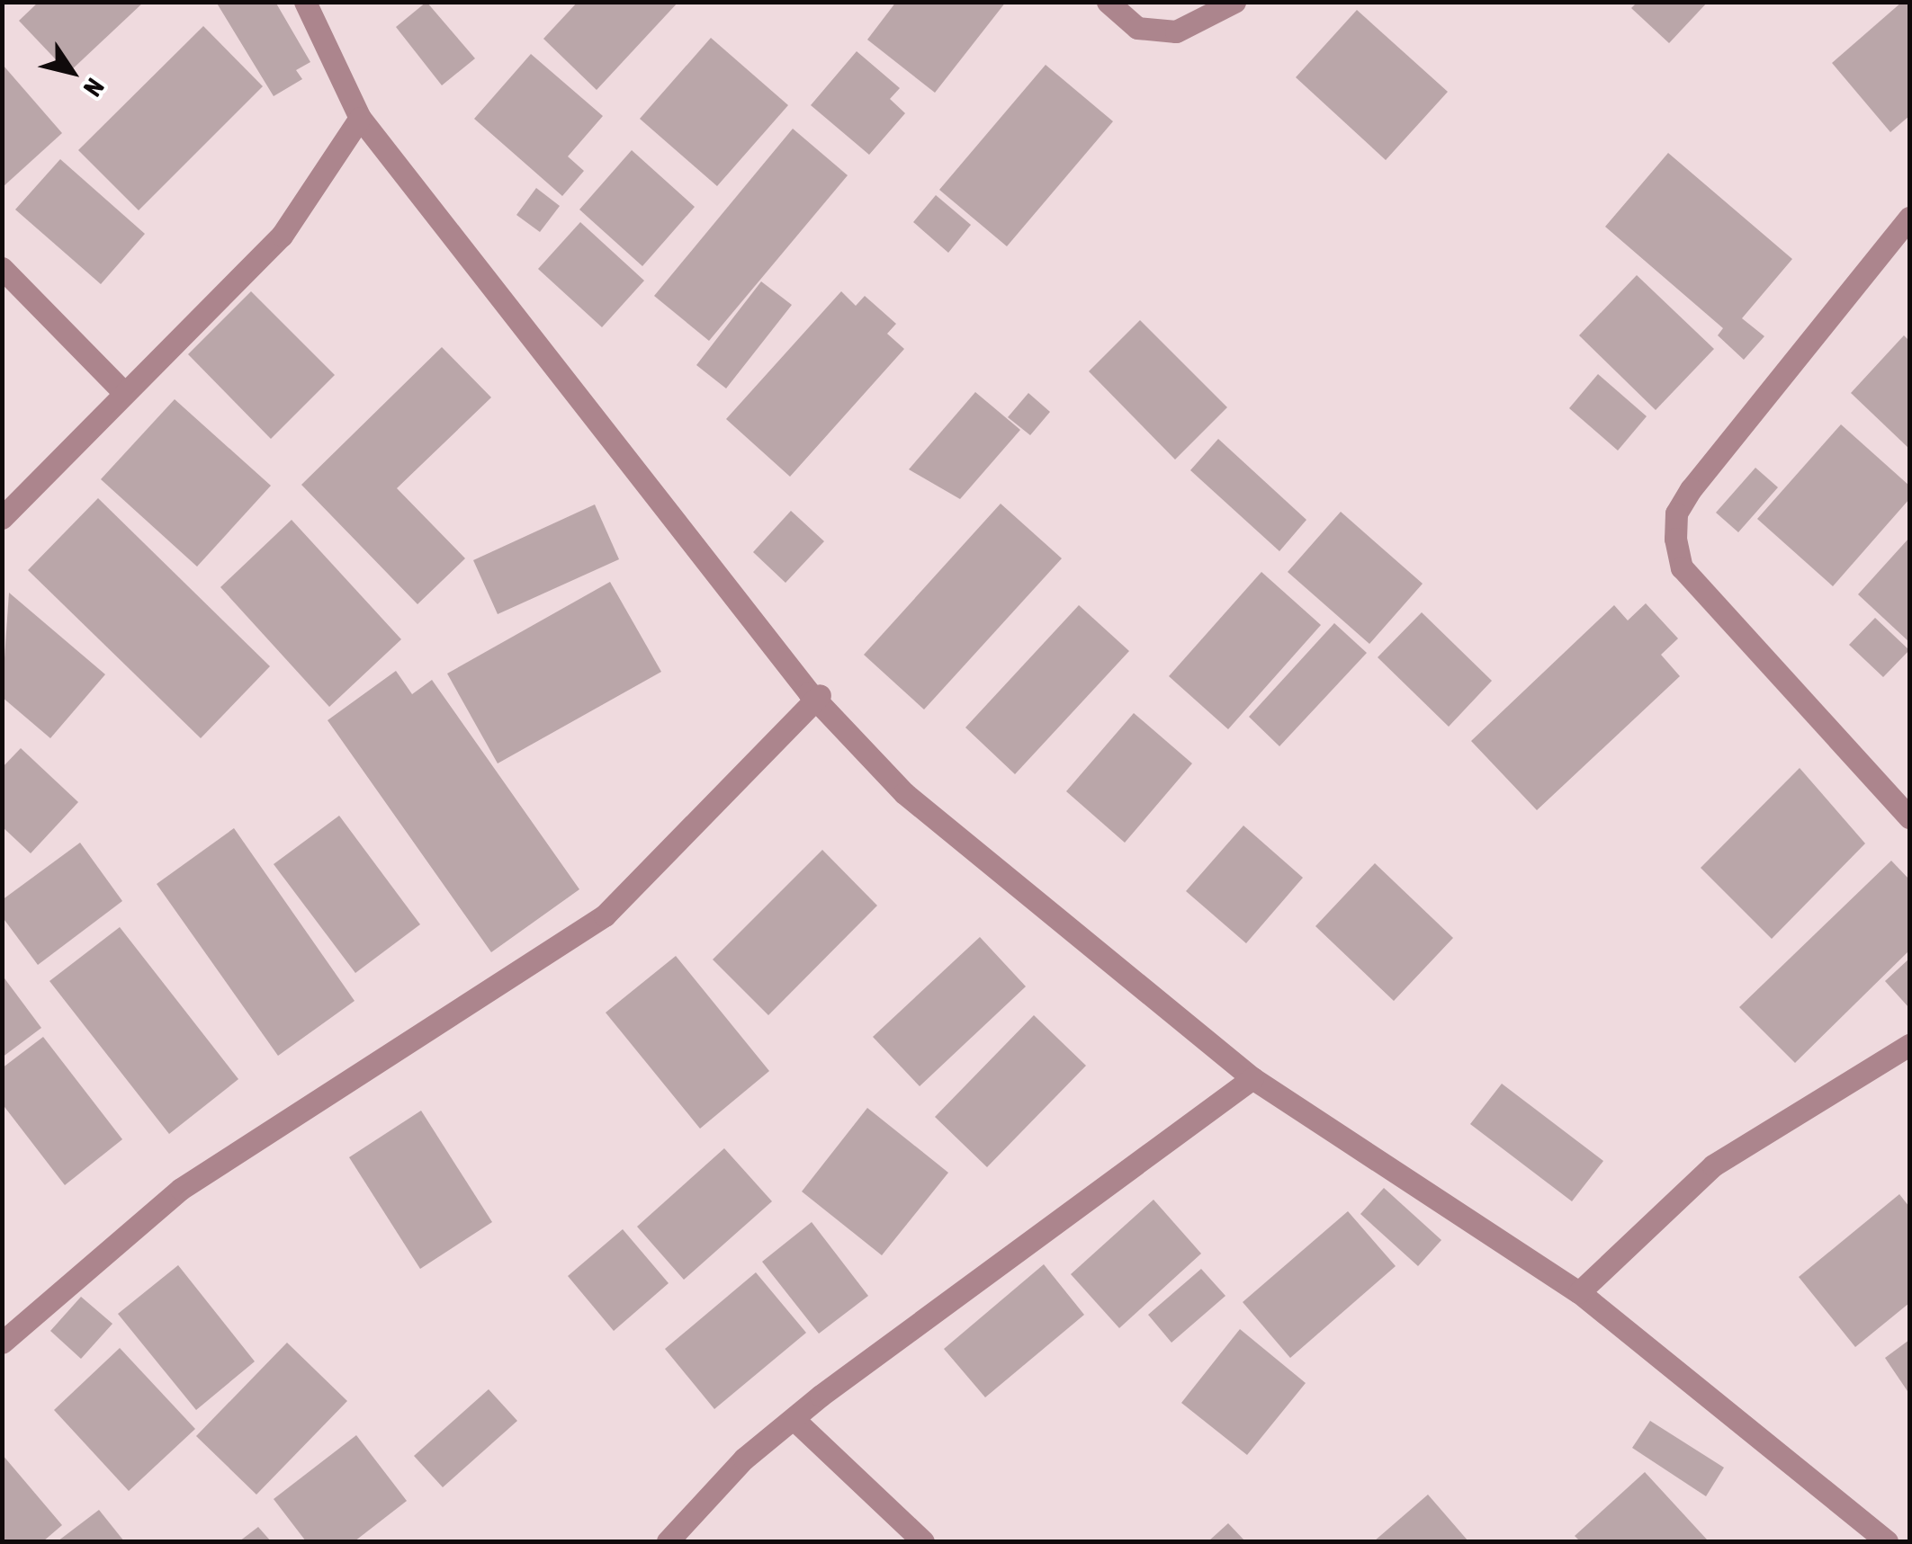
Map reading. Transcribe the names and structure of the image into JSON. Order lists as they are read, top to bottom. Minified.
{"north":"bottom right"}
